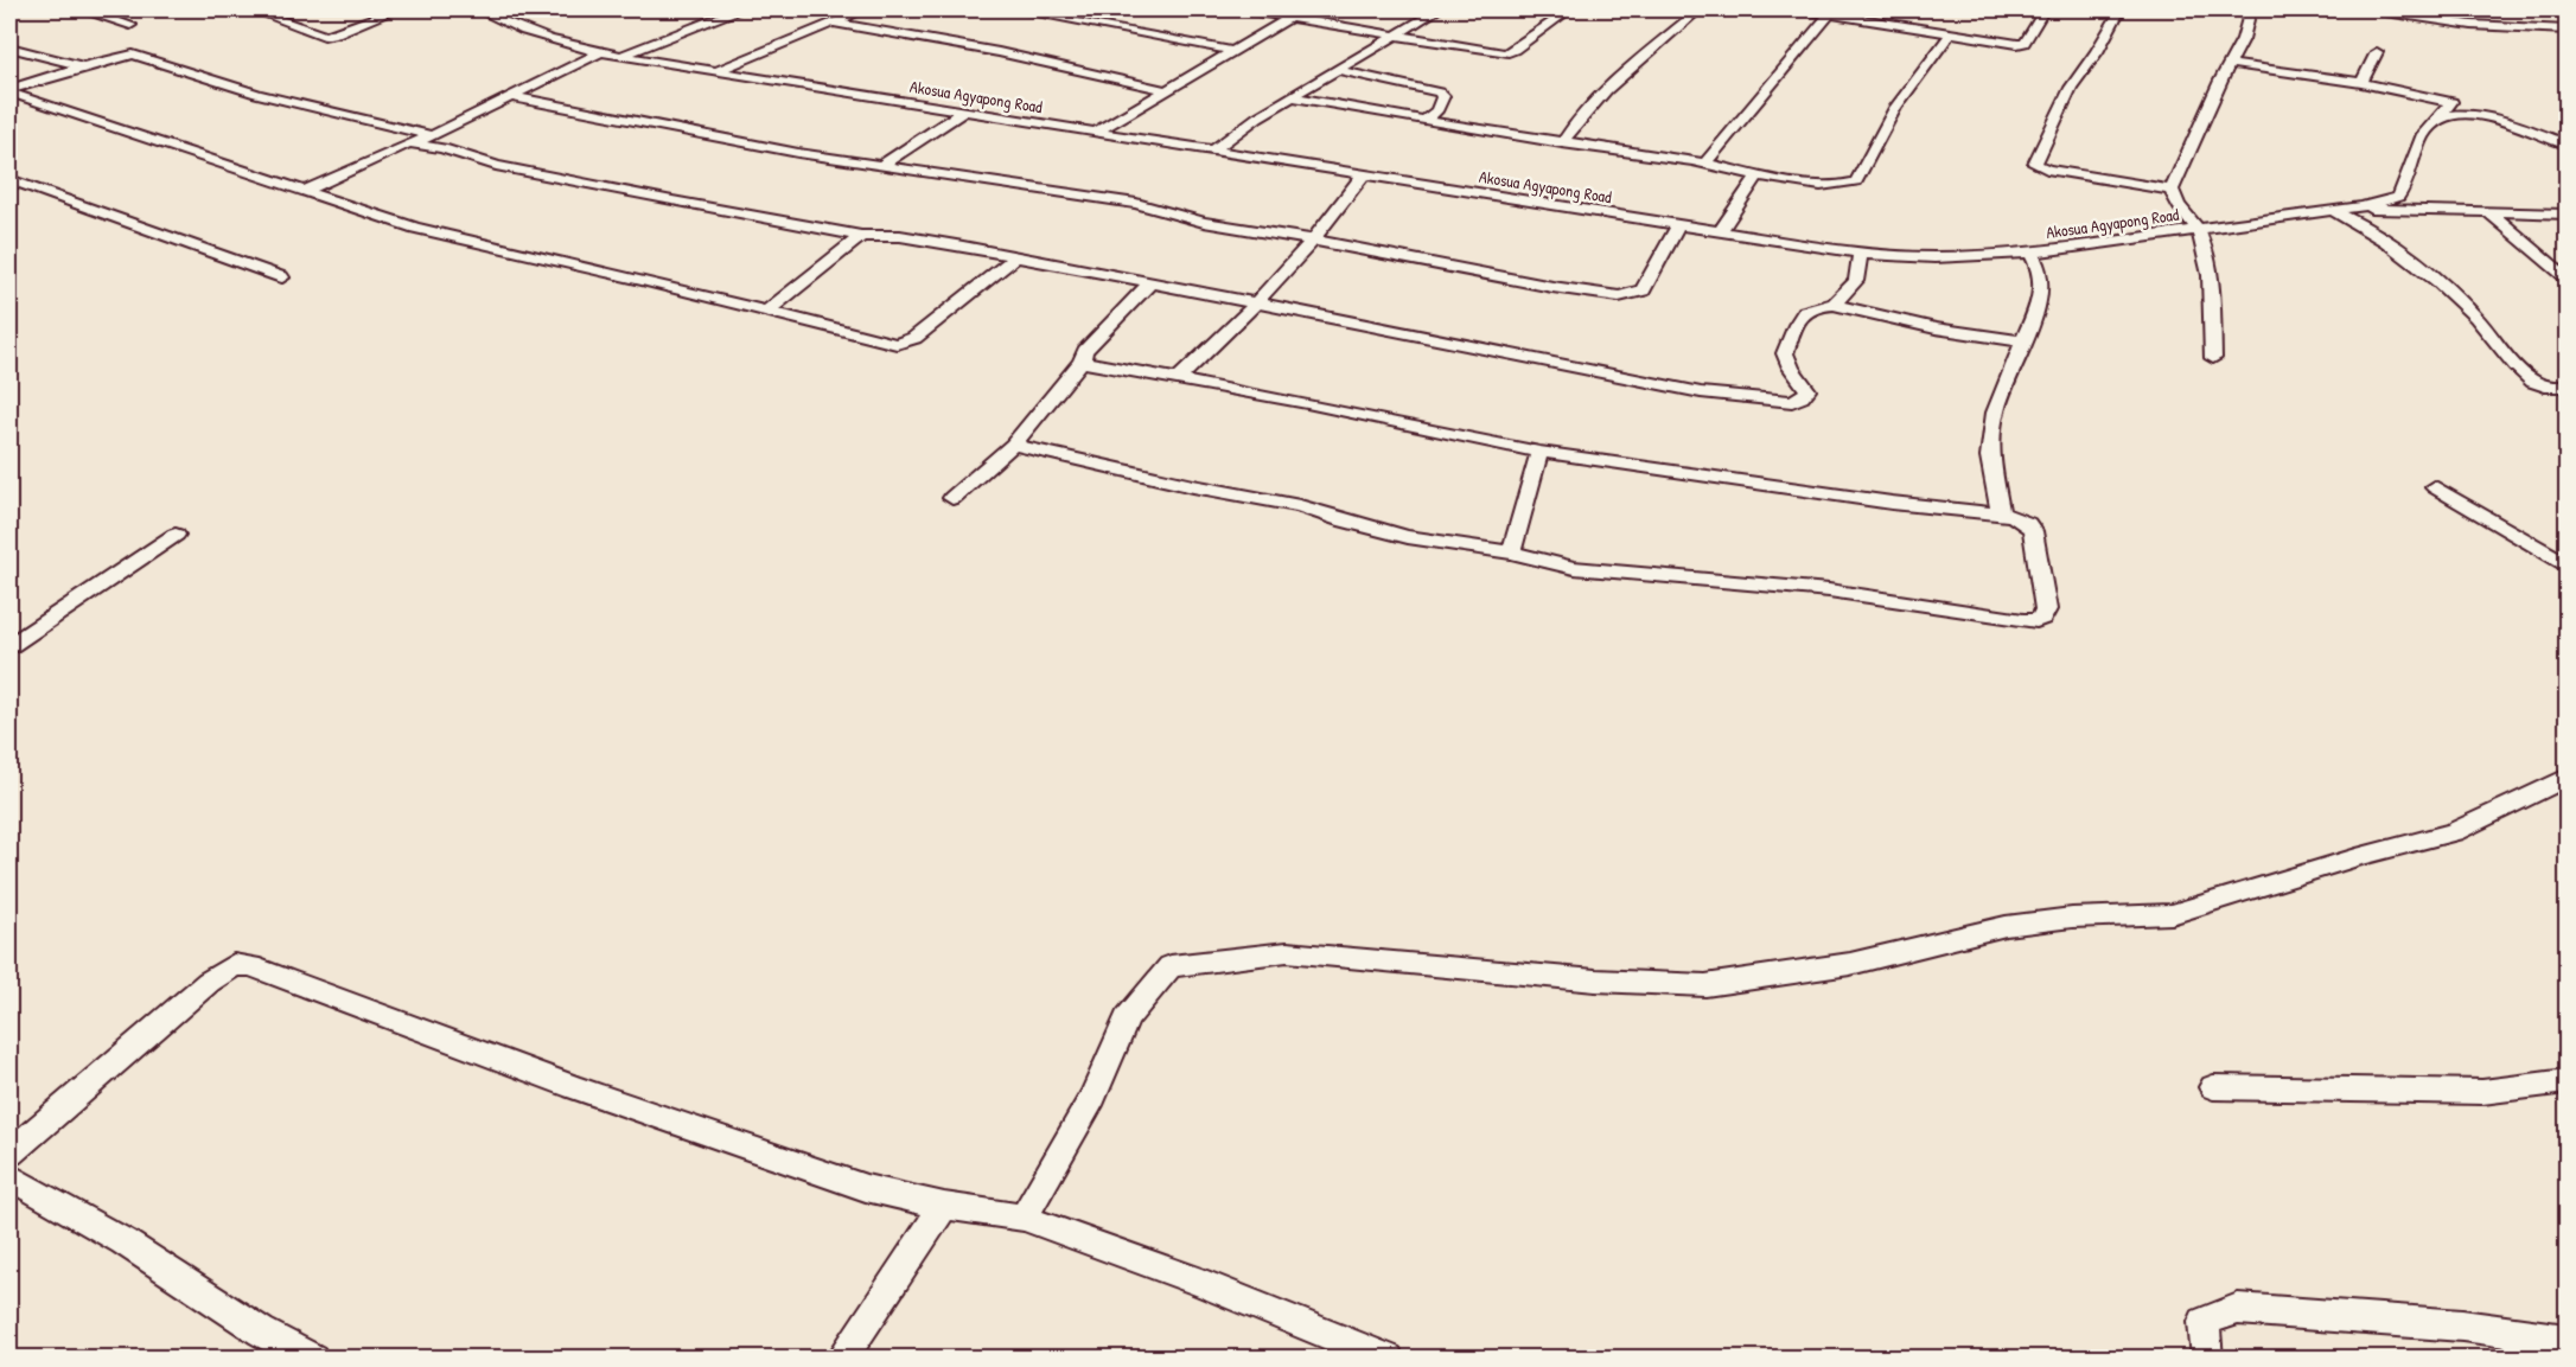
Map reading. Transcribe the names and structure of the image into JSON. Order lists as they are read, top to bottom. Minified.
{"streets":{"street":["Akosua Agyapong Road"]}}
